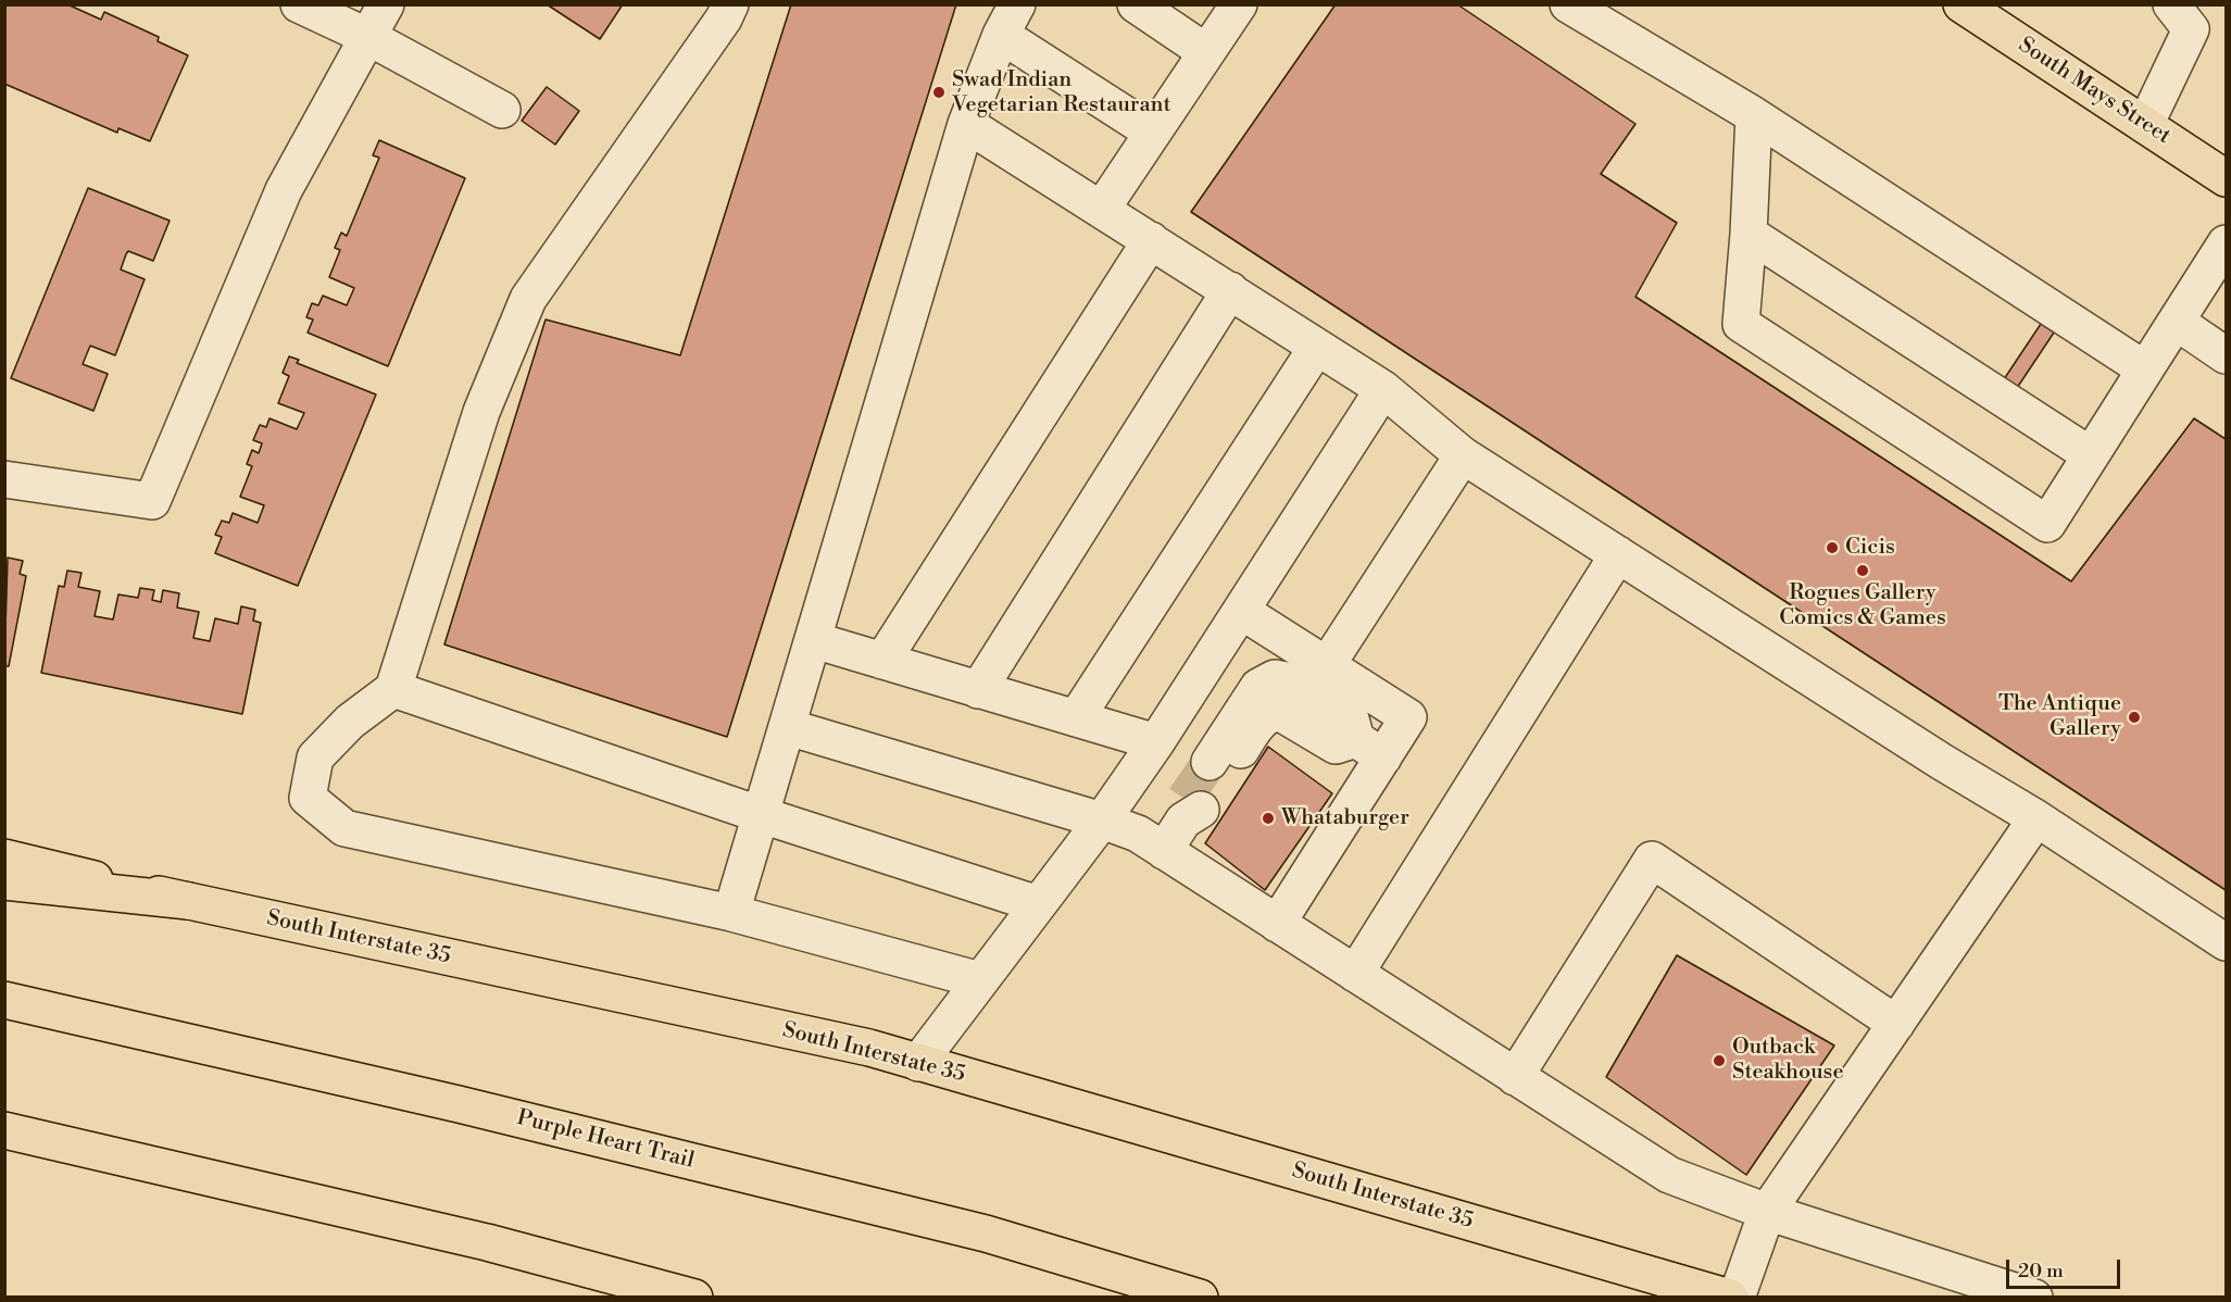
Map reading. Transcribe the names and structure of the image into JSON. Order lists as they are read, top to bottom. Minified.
{"streets":{"main road":["South Mays Street","South Interstate 35","Purple Heart Trail"]},"places":["Swad Indian Vegetarian Restaurant","Cicis","Rogues Gallery Comics & Games","The Antique Gallery","Whataburger","Outback Steakhouse"],"scale_bar":"20 m"}
